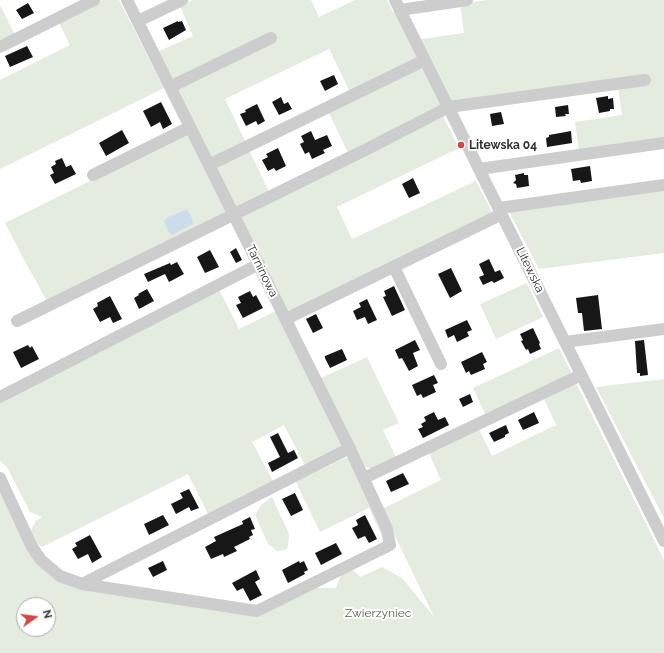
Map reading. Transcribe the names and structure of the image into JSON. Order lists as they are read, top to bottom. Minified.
{"streets":{"street":["Litewska","Tarninowa"]},"parks":["Zwierzyniec"],"places":["Litewska 04"],"north":"right"}
